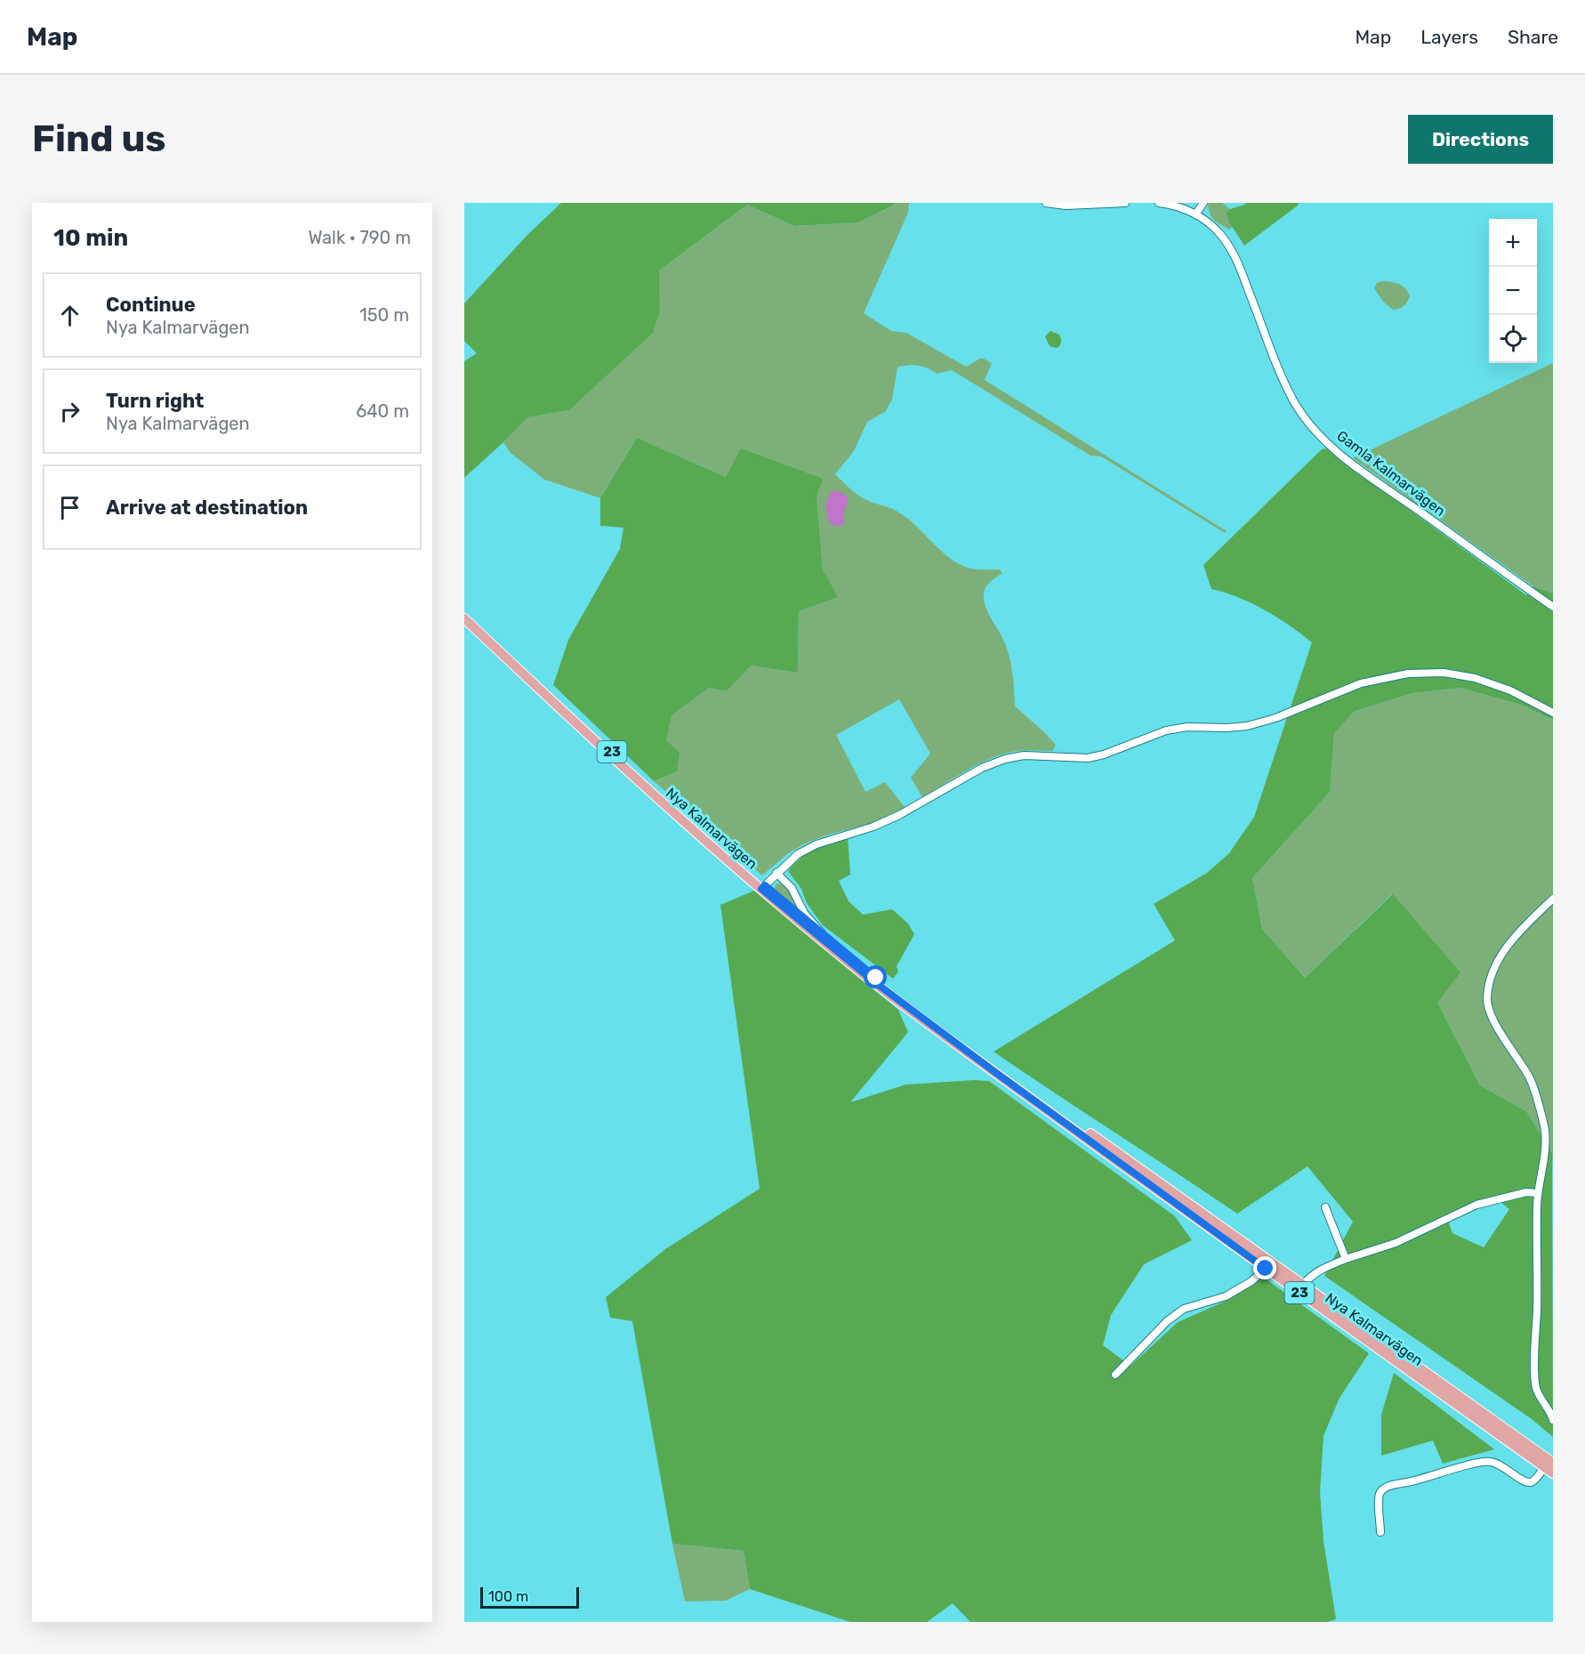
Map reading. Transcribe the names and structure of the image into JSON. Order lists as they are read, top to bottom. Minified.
{"streets":{"main road":["23","Nya Kalmarvägen"],"street":["Gamla Kalmarvägen"]},"scale_bar":"100 m","page":{"header":"Map","nav":["Map","Layers","Share"],"buttons":"Directions","title":"Find us","heading":["10 min","Walk · 790 m"],"map_buttons":["+","−"],"list":[["Continue","Nya Kalmarvägen","150 m"],["Turn right","Nya Kalmarvägen","640 m"],"Arrive at destination"],"scale":"100 m"}}
